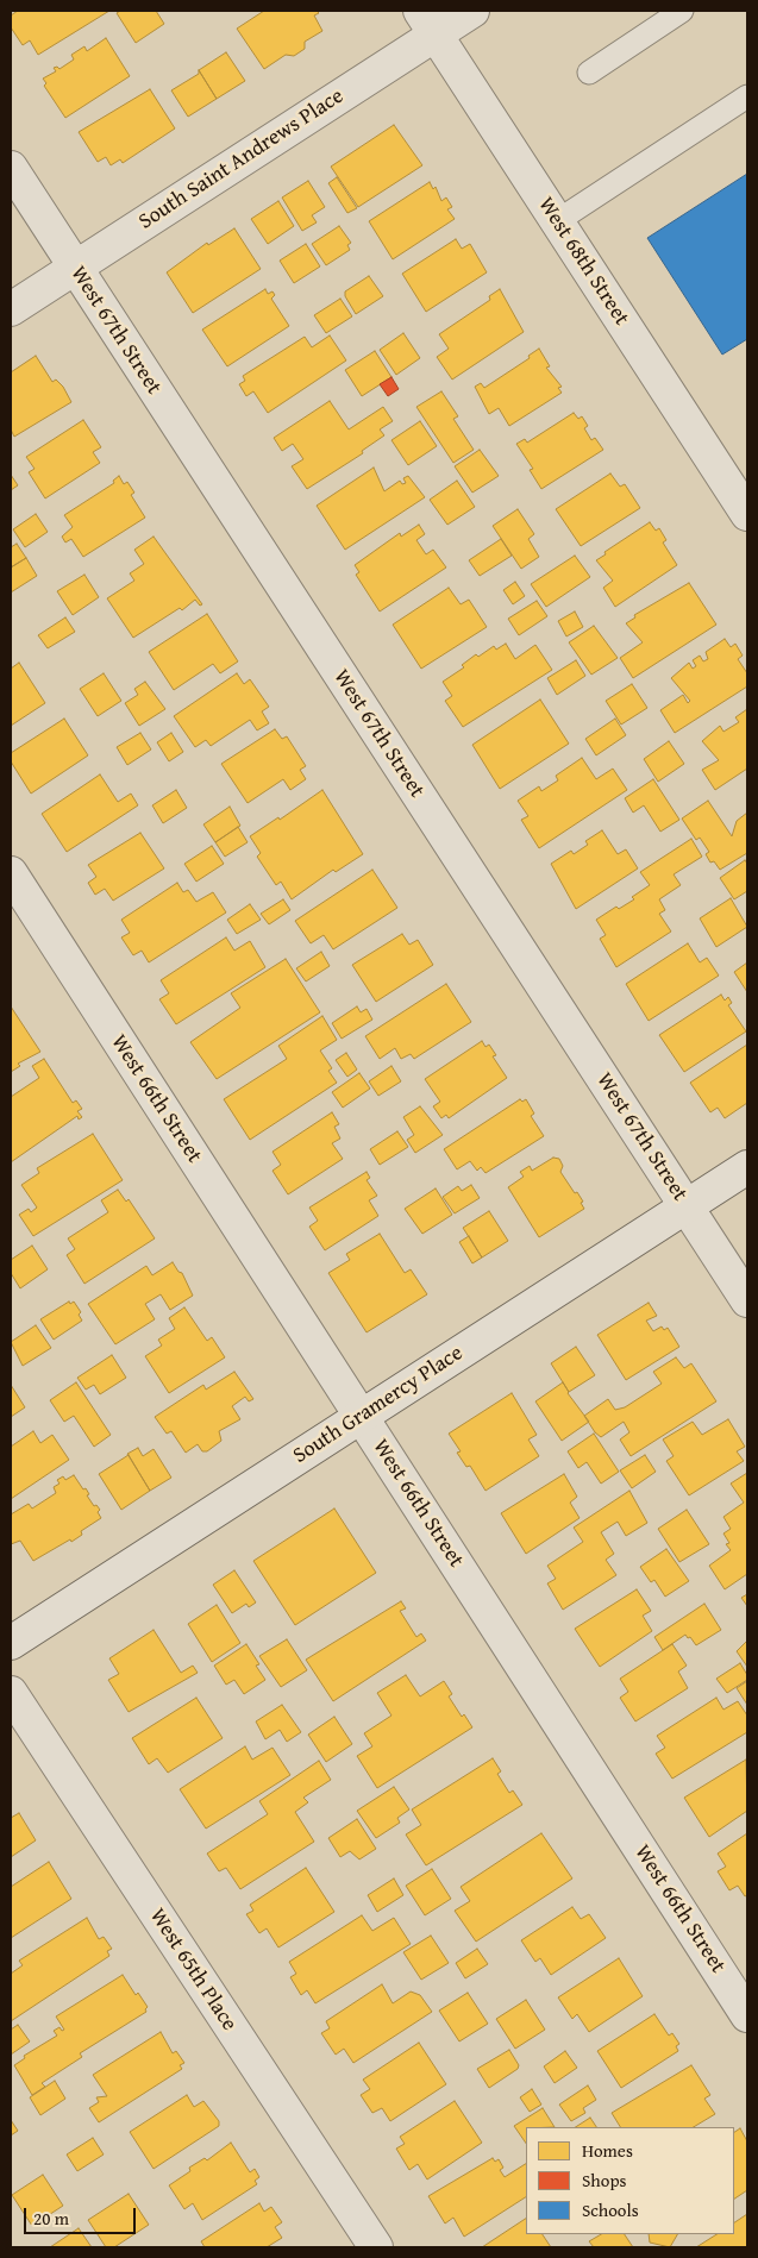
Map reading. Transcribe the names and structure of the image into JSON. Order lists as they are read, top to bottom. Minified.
{"streets":{"street":["South Saint Andrews Place","West 68th Street","West 67th Street","West 66th Street","South Gramercy Place","West 65th Place"]},"crossings":[["South Saint Andrews Place","West 68th Street"],["South Saint Andrews Place","West 67th Street"],["West 67th Street","South Gramercy Place"],["West 66th Street","South Gramercy Place"]],"legend":["Homes","Shops","Schools"],"scale_bar":"20 m"}
